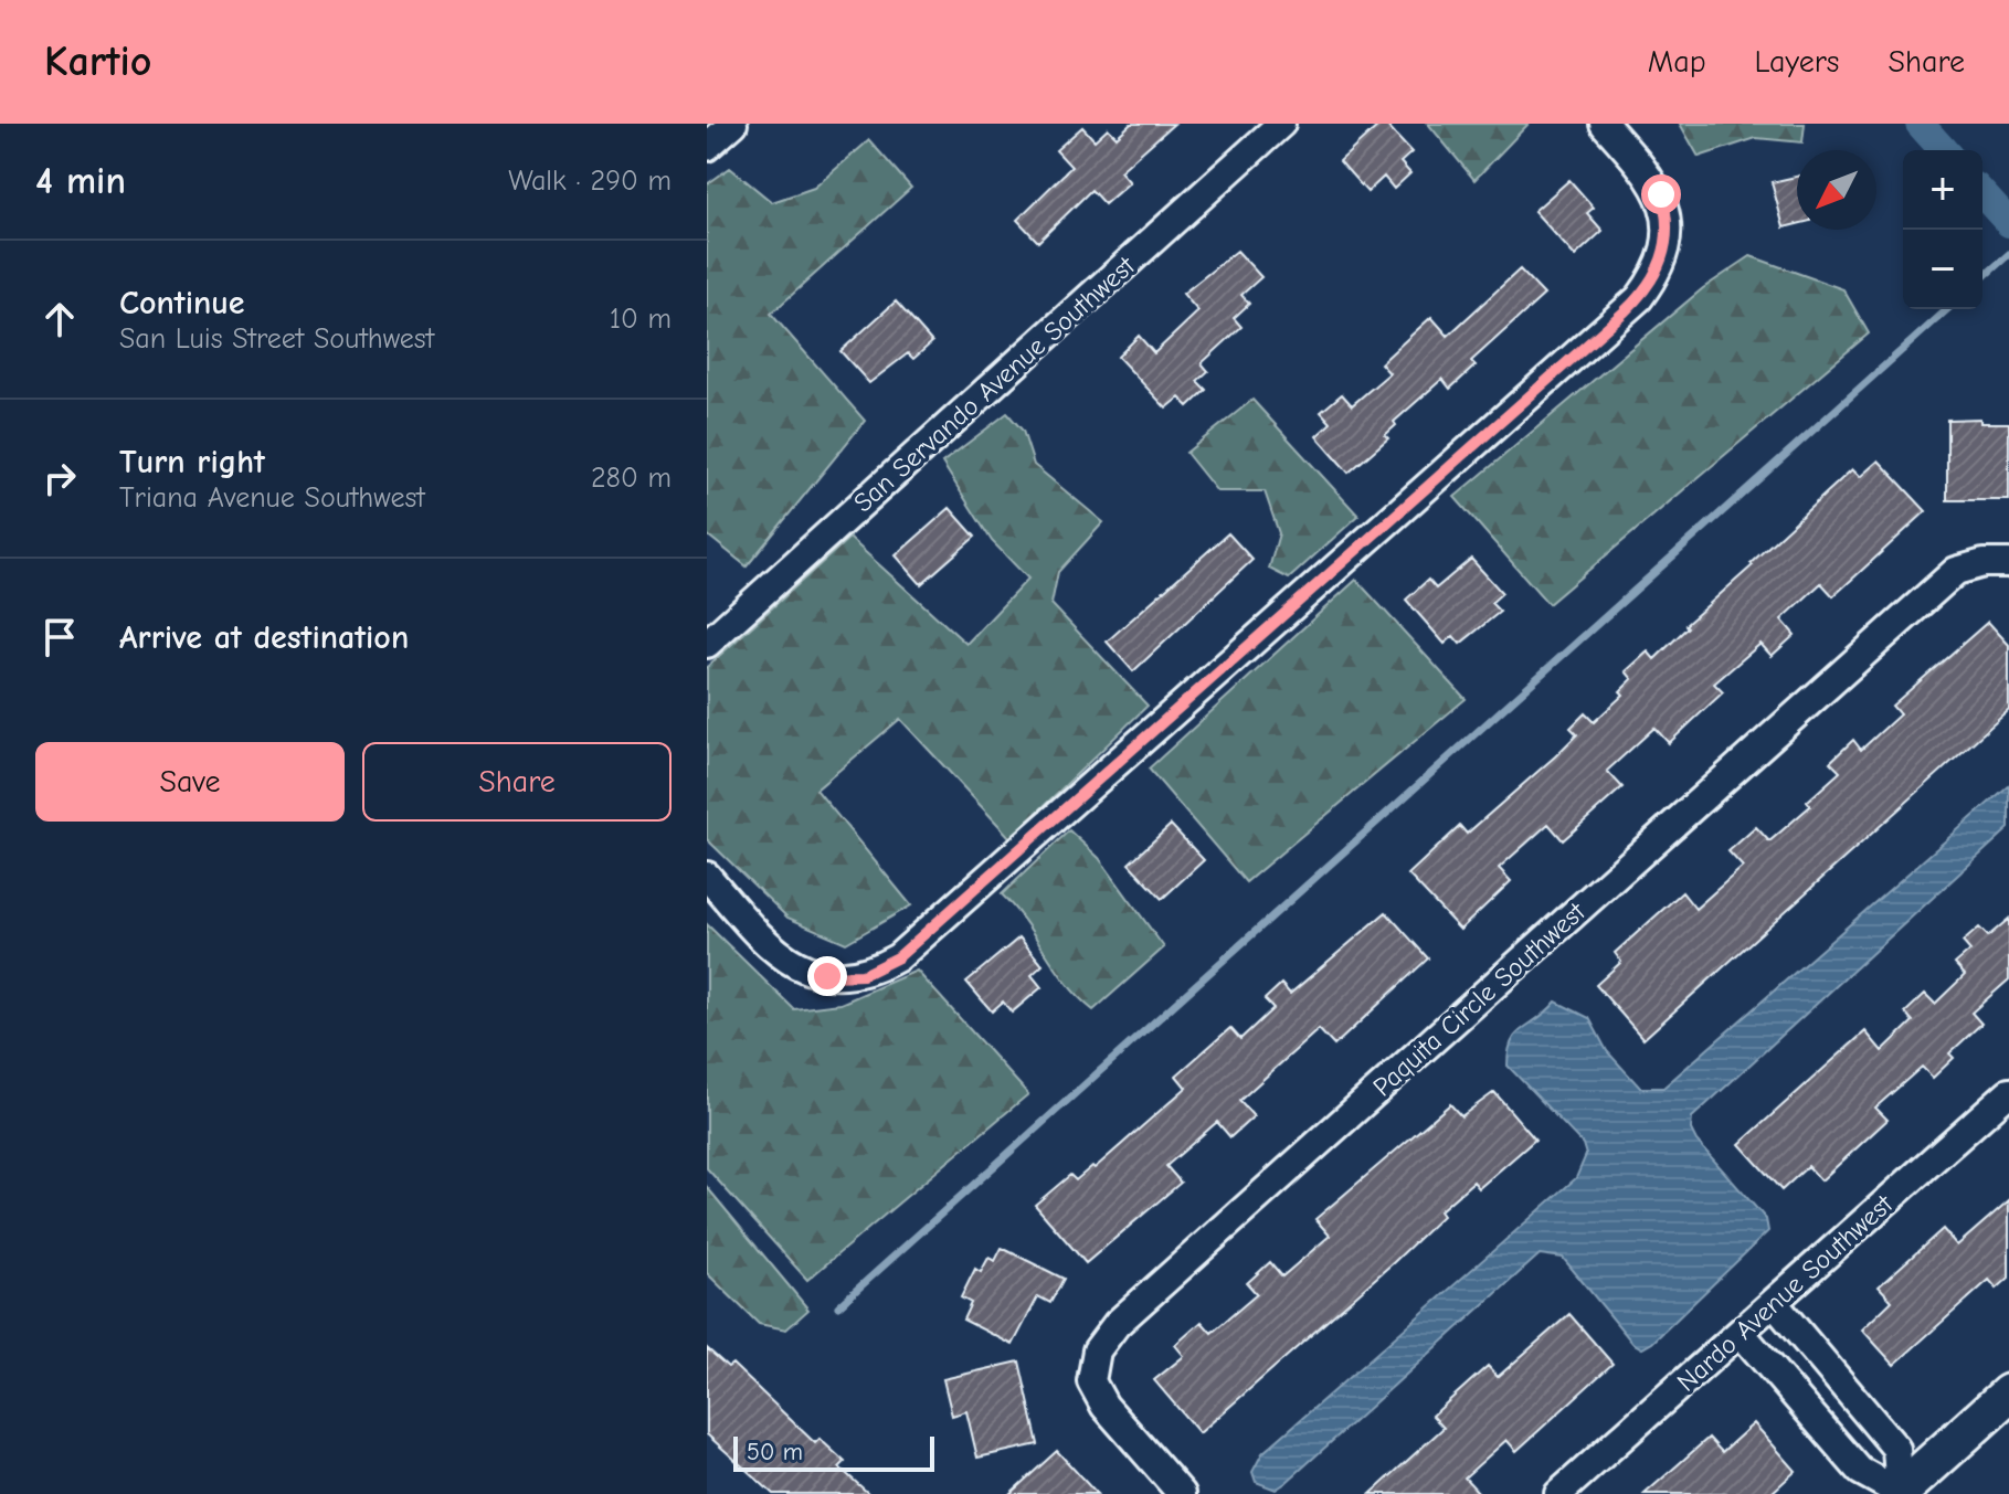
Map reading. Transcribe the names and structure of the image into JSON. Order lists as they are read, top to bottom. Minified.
{"streets":{"street":["San Servando Avenue Southwest","Paquita Circle Southwest","Nardo Avenue Southwest"]},"scale_bar":"50 m","north":"bottom left","page":{"header":"Kartio","nav":["Map","Layers","Share"],"heading":["4 min","Walk · 290 m"],"map_buttons":["+","−"],"list":[["Continue","San Luis Street Southwest","10 m"],["Turn right","Triana Avenue Southwest","280 m"],"Arrive at destination"],"buttons":["Save","Share"],"scale":"50 m"}}
